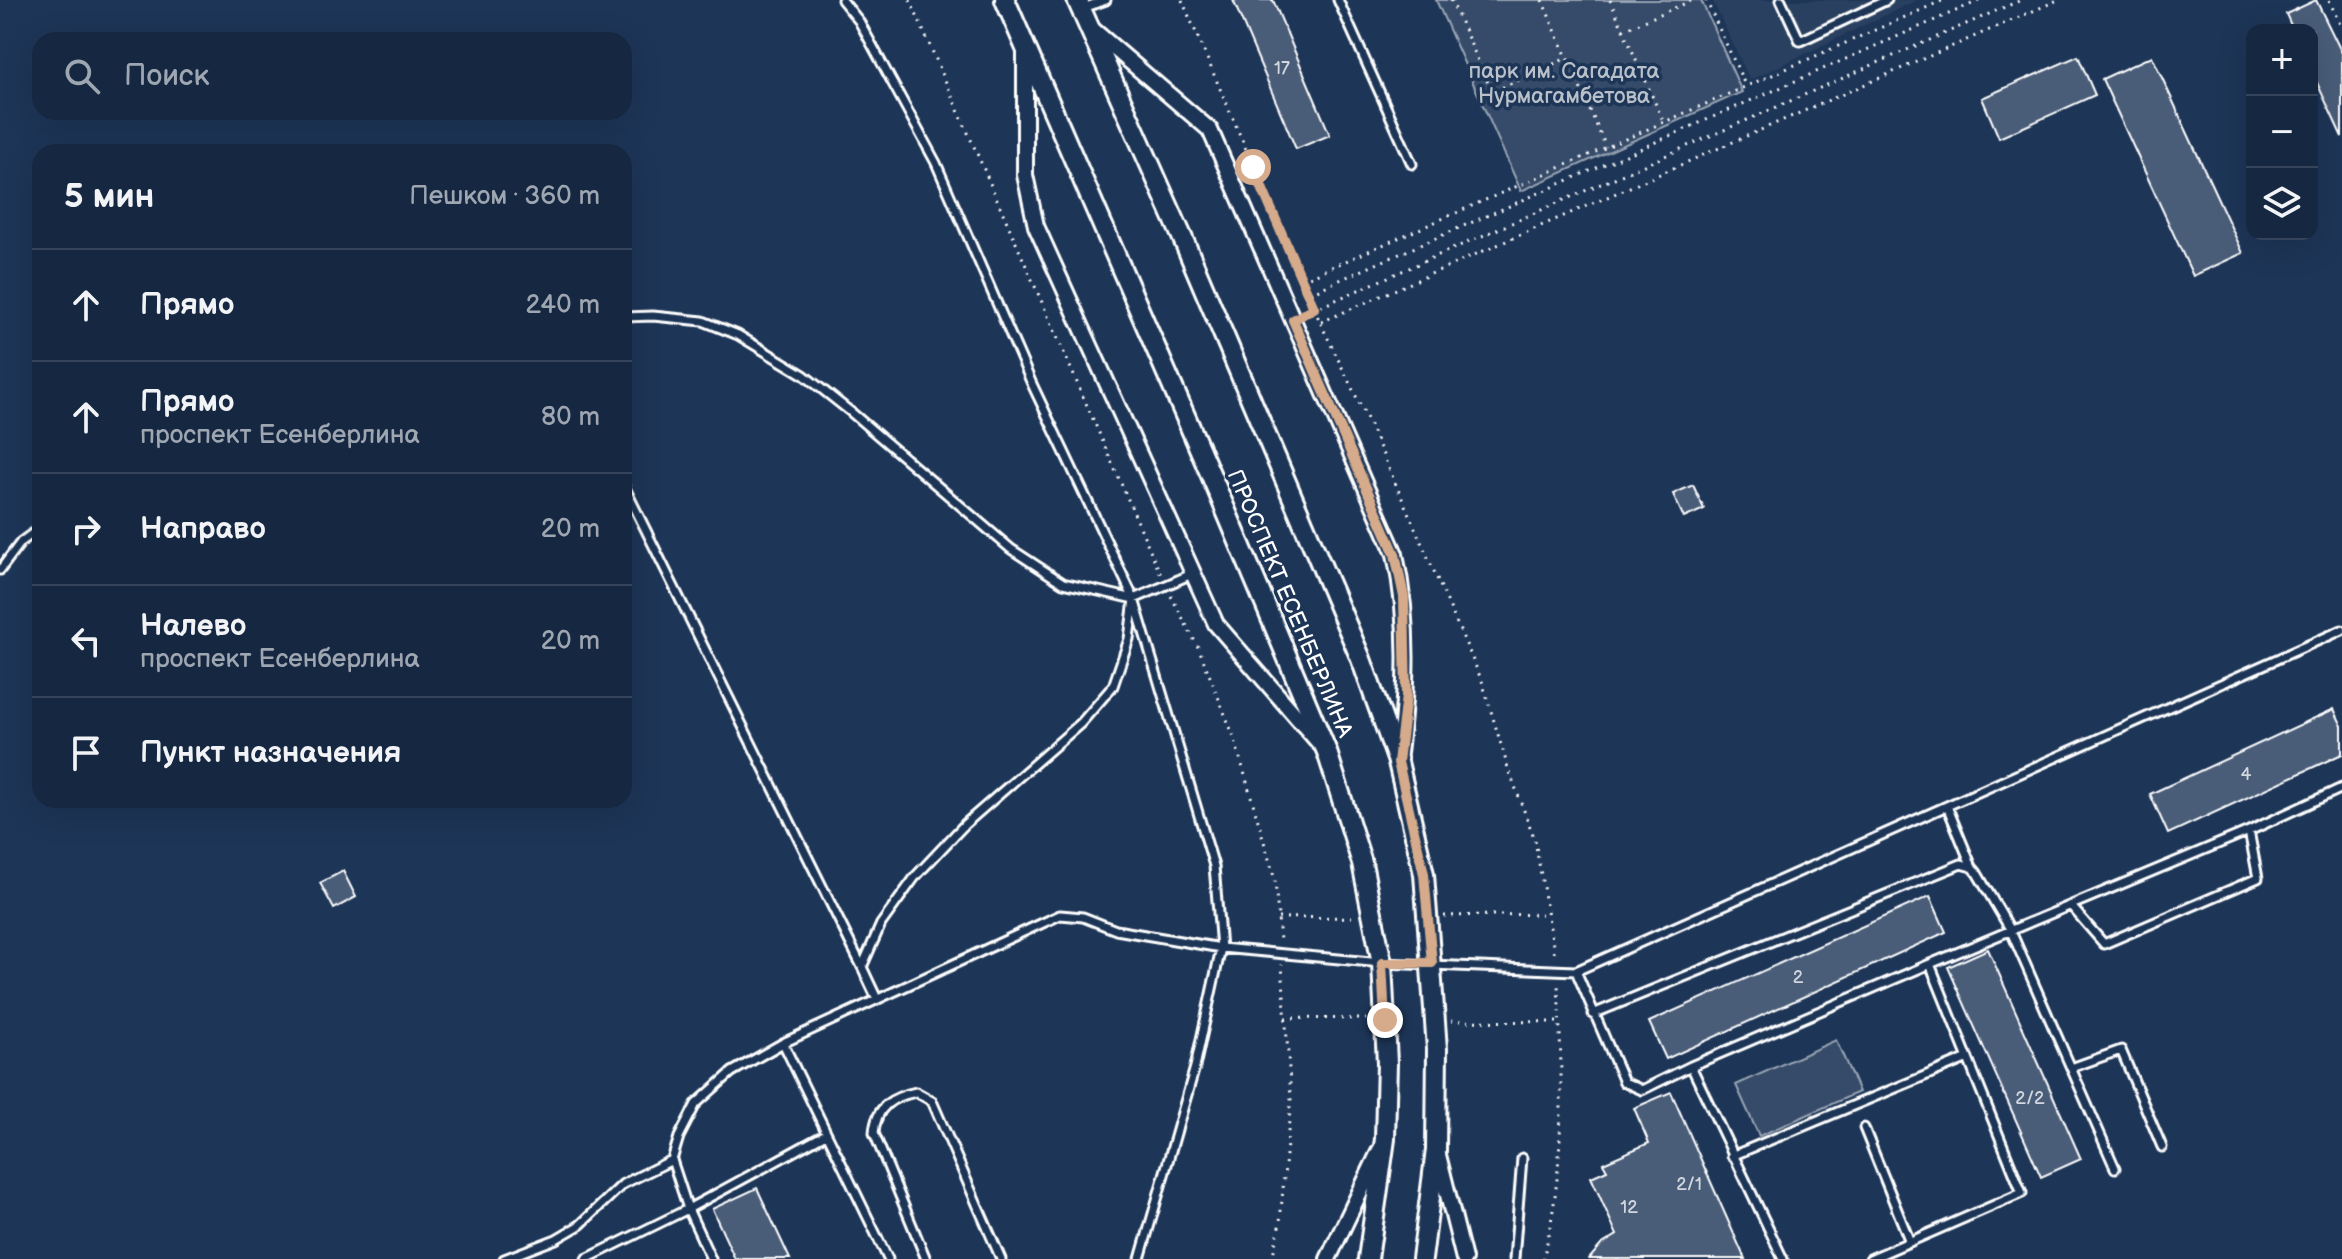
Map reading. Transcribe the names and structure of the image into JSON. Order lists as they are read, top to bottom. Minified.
{"streets":{"street":["ПРОСПЕКТ ЕСЕНБЕРЛИНА"]},"parks":["парк им. Сагадата Нурмагамбетова"],"house_numbers":["17","4","2","2/2","2/1","12"],"page":{"map_buttons":["+","−"],"search":"Поиск","heading":["5 мин","Пешком · 360 m"],"list":[["Прямо","240 m"],["Прямо","проспект Есенберлина","80 m"],["Направо","20 m"],["Налево","проспект Есенберлина","20 m"],"Пункт назначения"]}}
